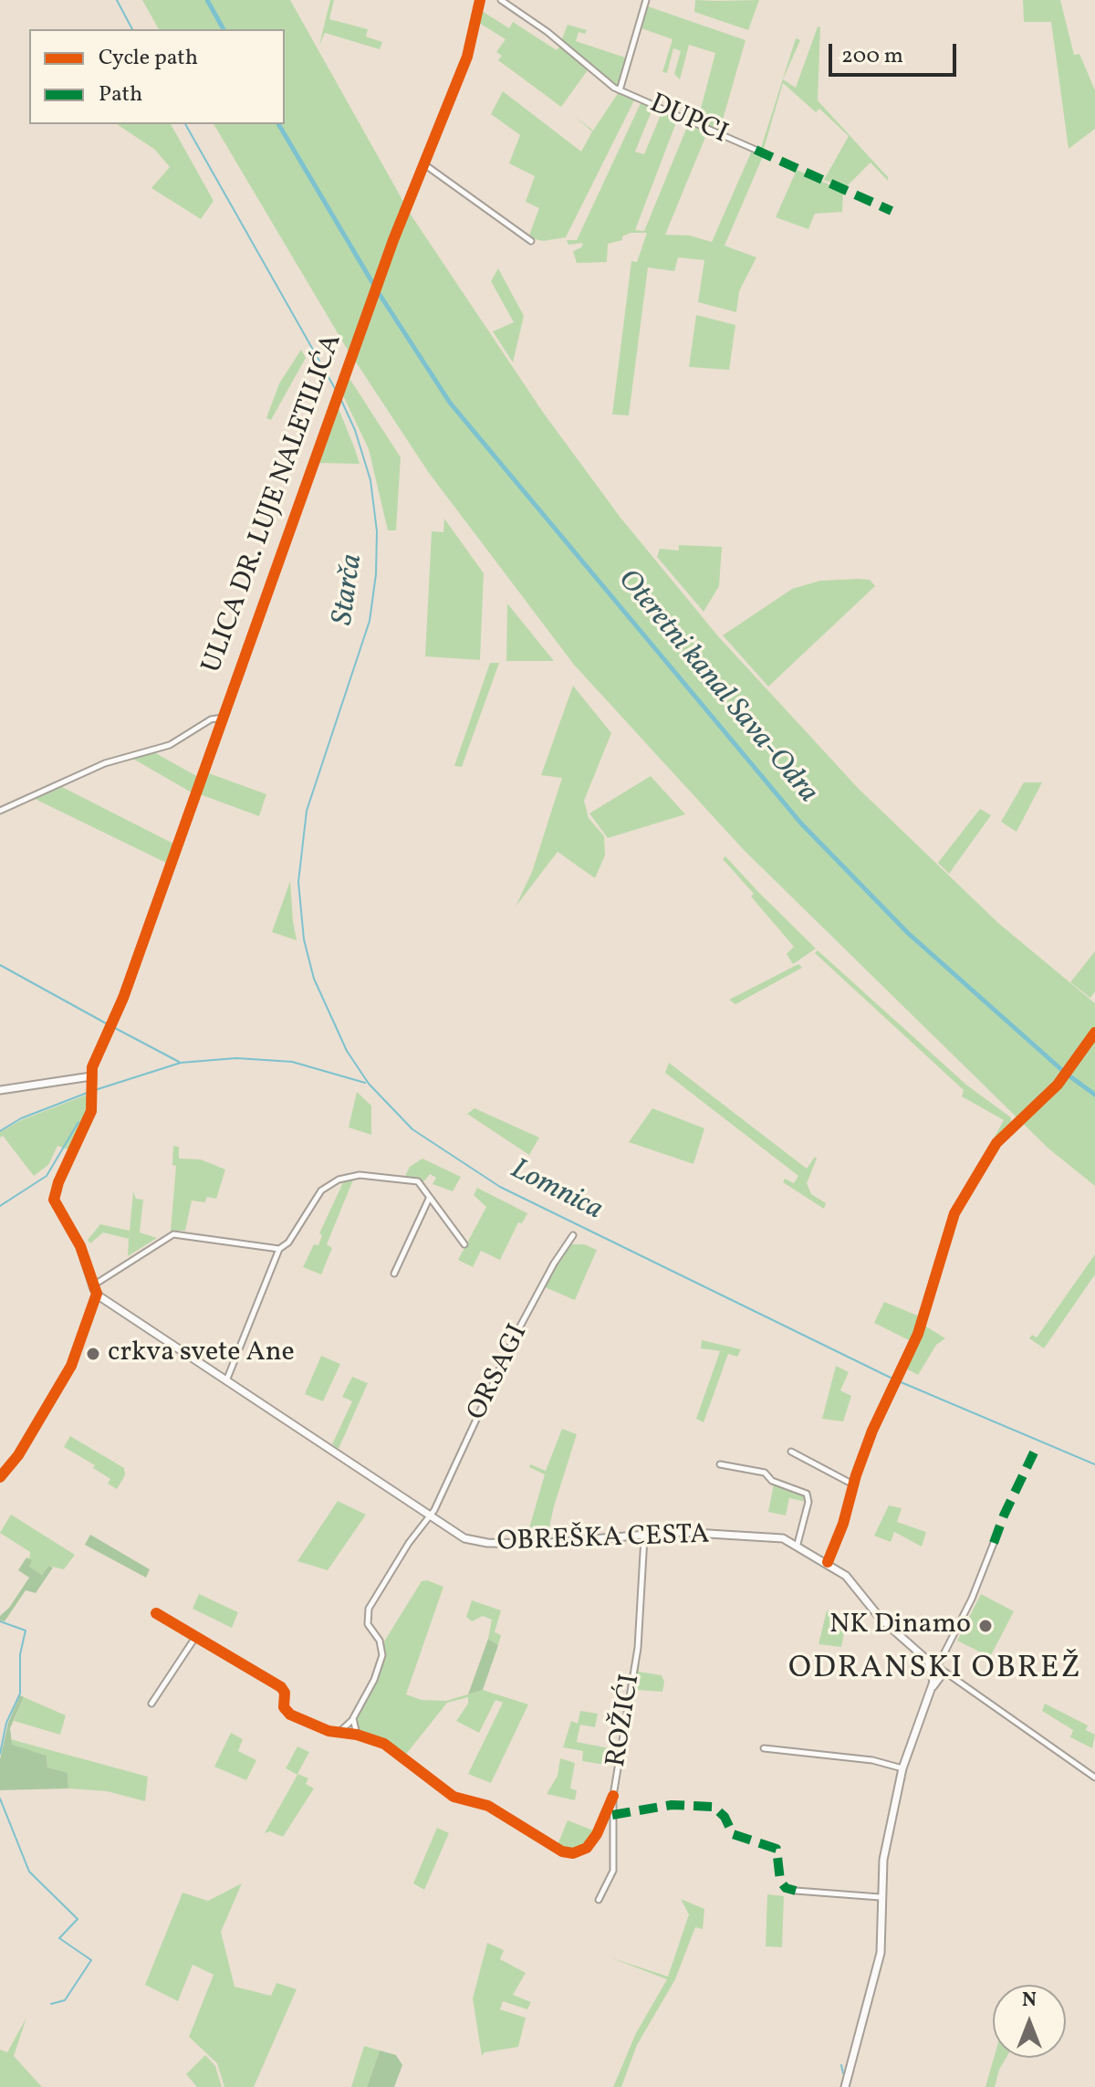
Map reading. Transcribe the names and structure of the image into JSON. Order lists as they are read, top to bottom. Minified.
{"streets":{"street":["DUPCI","ULICA DR. LUJE NALETILIĆA","ORSAGI","OBREŠKA CESTA","ROŽIĆI"]},"crossings":[["ORSAGI","OBREŠKA CESTA"],["OBREŠKA CESTA","ROŽIĆI"]],"districts":["ODRANSKI OBREŽ"],"water":["Starča","Oteretni kanal Sava-Odra","Lomnica"],"places":["crkva svete Ane","NK Dinamo"],"legend":["Cycle path","Path"],"scale_bar":"200 m","north":"top"}
